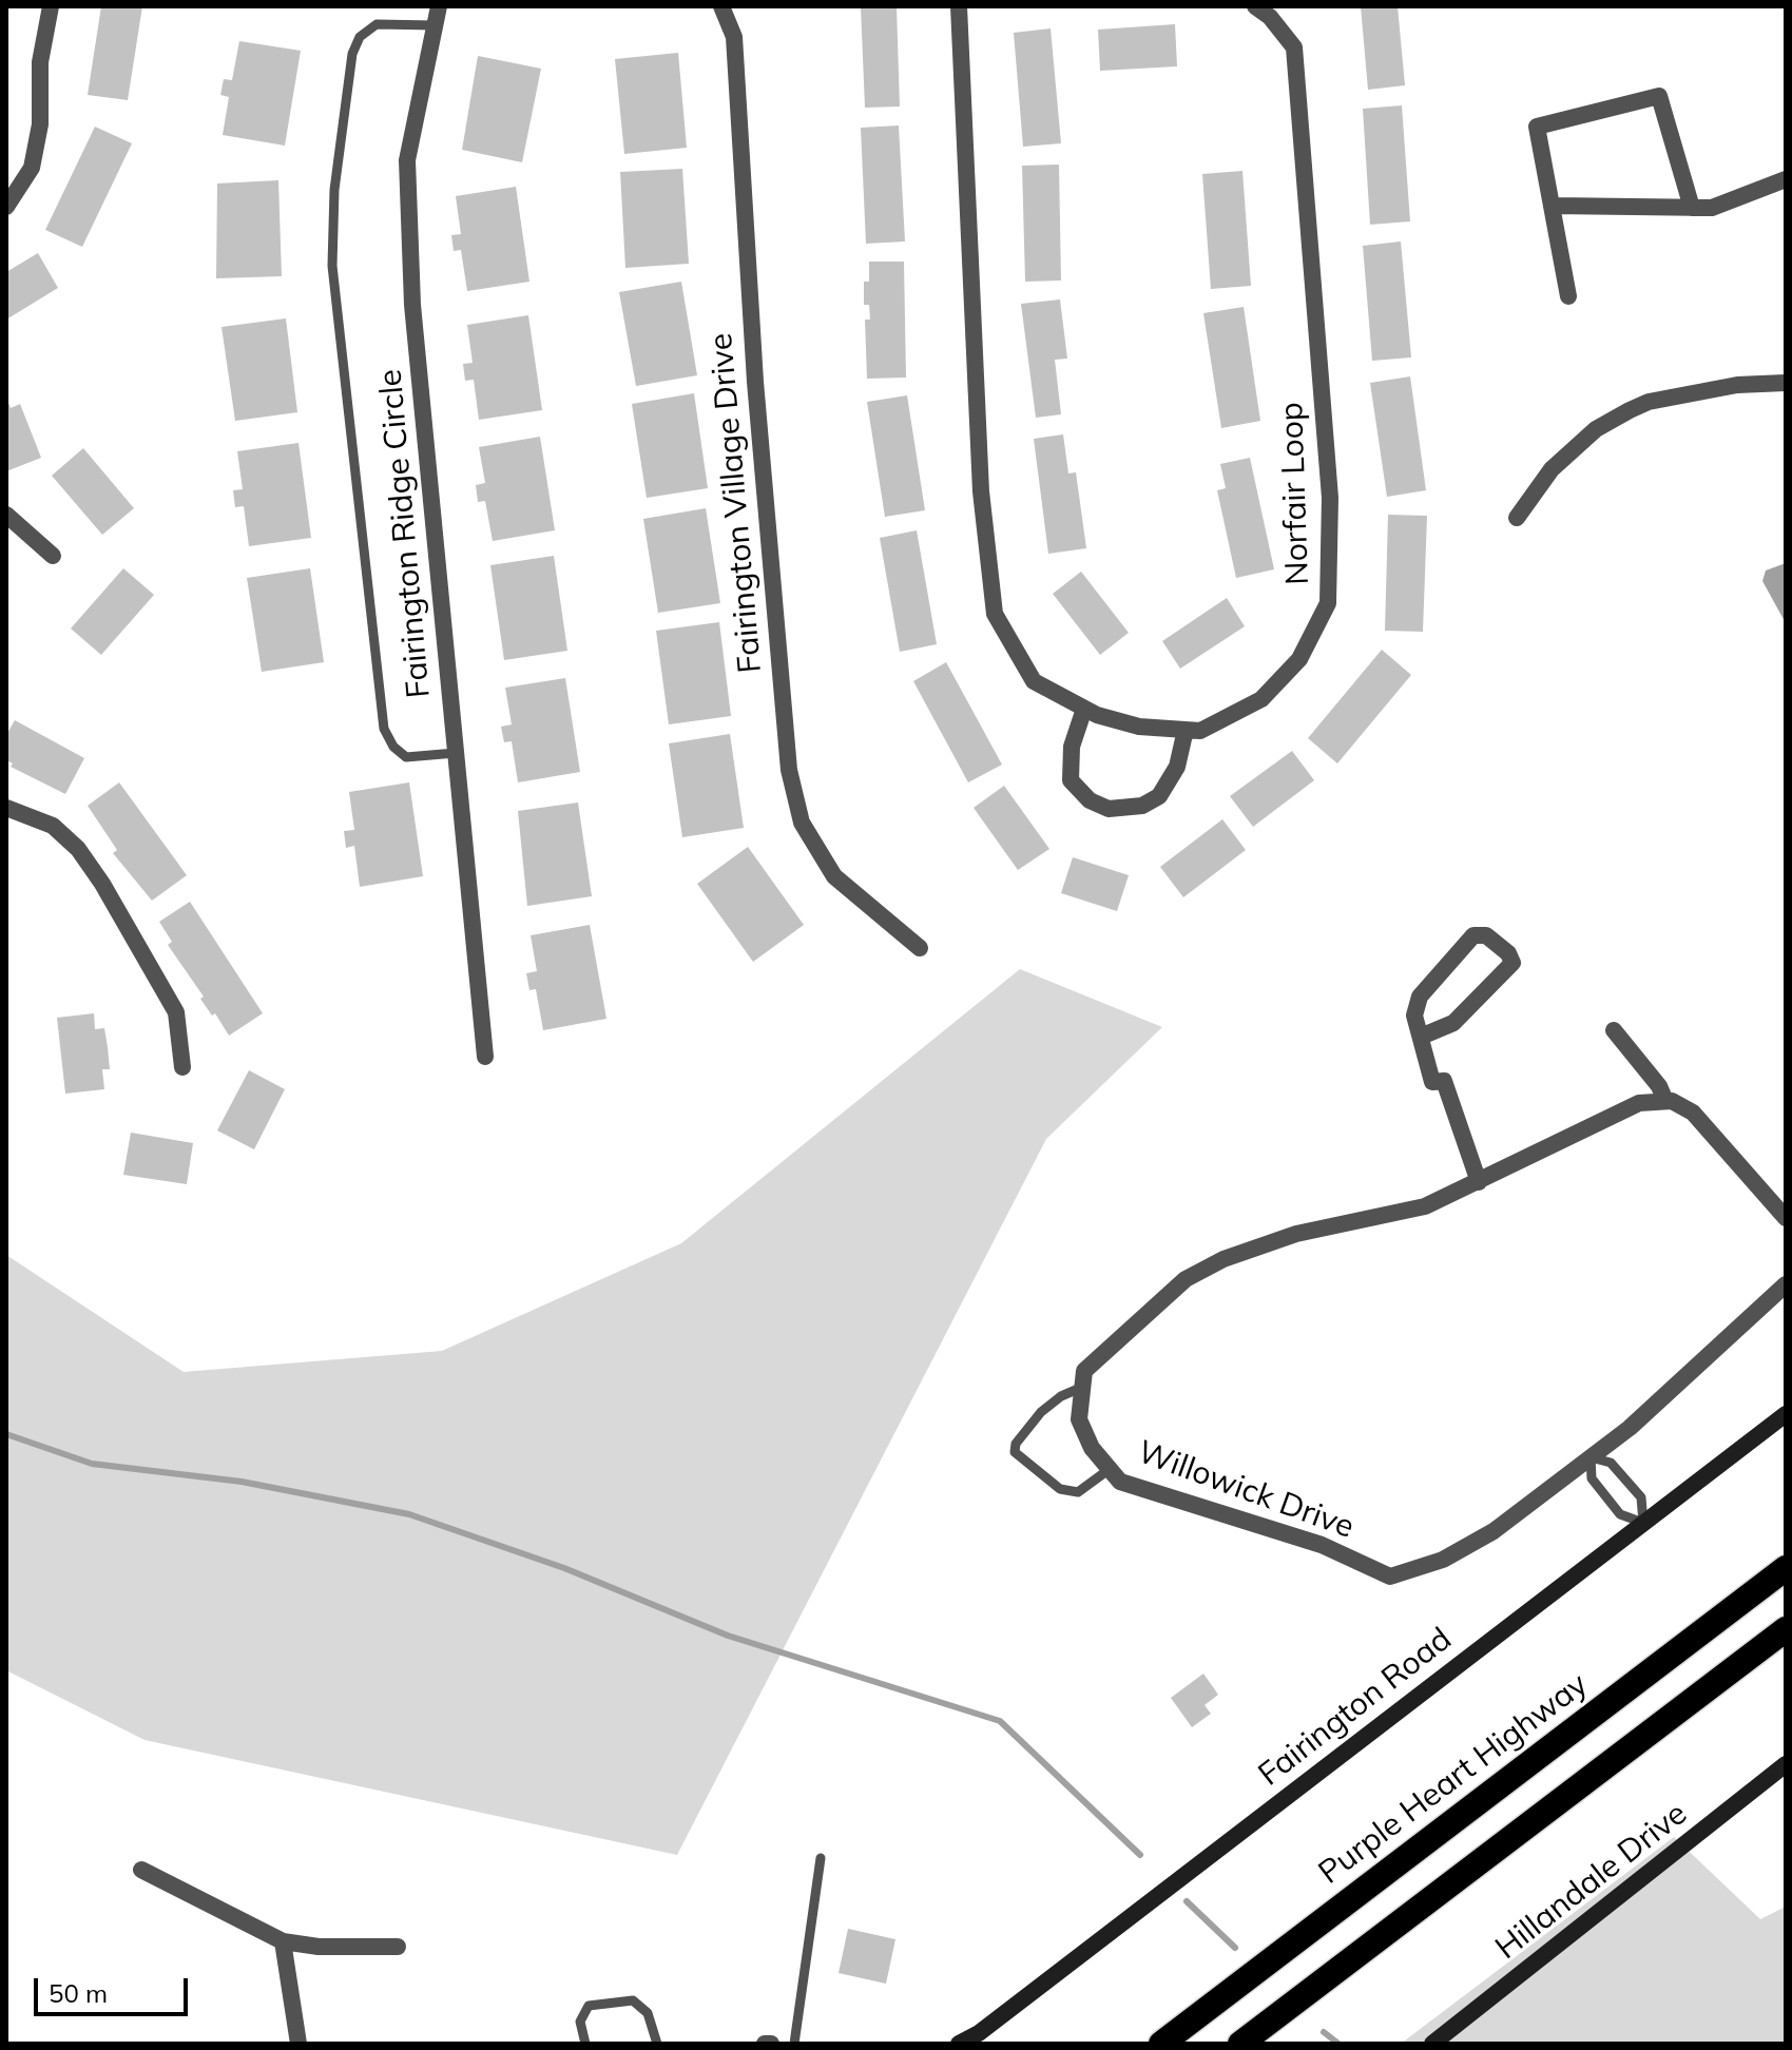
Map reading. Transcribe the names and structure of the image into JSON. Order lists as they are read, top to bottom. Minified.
{"streets":{"highway":["Purple Heart Highway"],"street":["Norfair Loop","Fairington Village Drive","Fairington Ridge Circle","Willowick Drive","Fairington Road","Hillandale Drive"]},"scale_bar":"50 m"}
